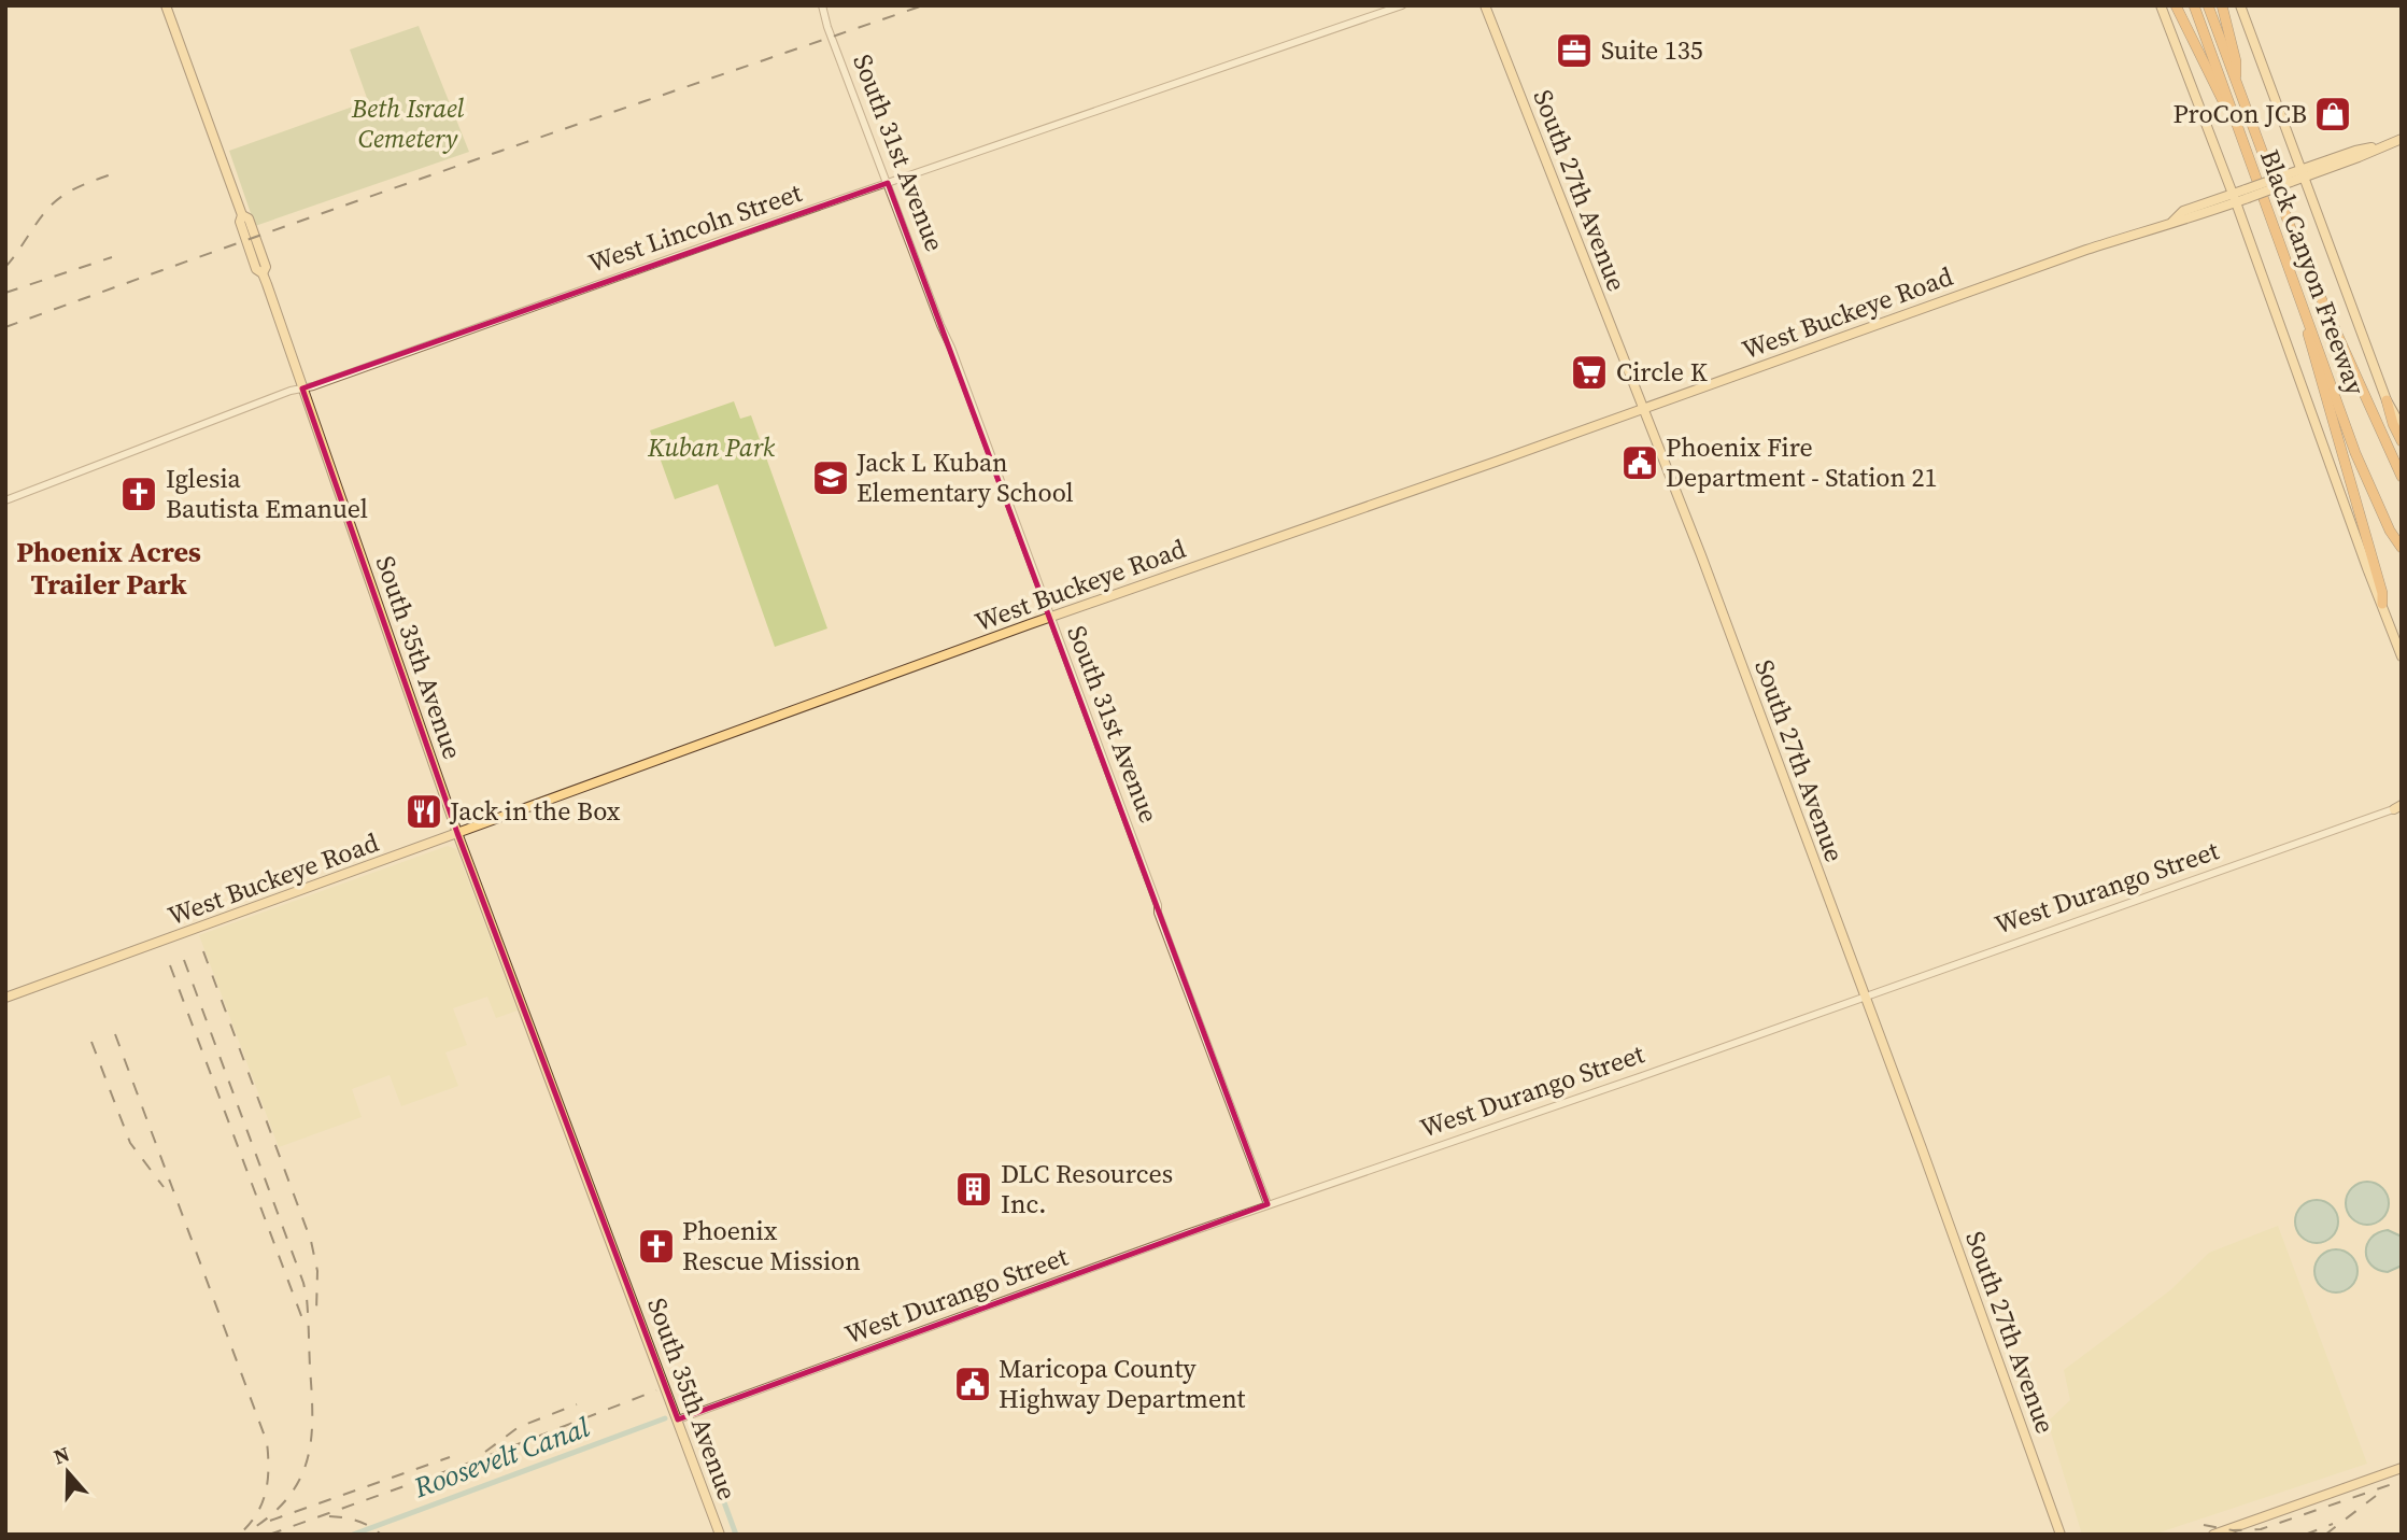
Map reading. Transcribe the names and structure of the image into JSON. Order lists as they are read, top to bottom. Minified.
{"streets":{"highway":["Black Canyon Freeway"],"main road":["South 27th Avenue","West Buckeye Road","South 35th Avenue"],"street":["South 31st Avenue","West Lincoln Street","West Durango Street"]},"crossings":[["South 31st Avenue","West Lincoln Street"],["South 31st Avenue","West Buckeye Road"],["South 31st Avenue","West Durango Street"],["South 27th Avenue","West Buckeye Road"],["South 27th Avenue","West Durango Street"],["West Lincoln Street","South 35th Avenue"],["West Buckeye Road","South 35th Avenue"],["South 35th Avenue","West Durango Street"]],"districts":["Phoenix Acres Trailer Park"],"water":["Roosevelt Canal"],"parks":["Beth Israel Cemetery","Kuban Park"],"places":{"office":["Suite 135"],"shop":["ProCon JCB"],"supermarket":["Circle K"],"public building":["Phoenix Fire Department - Station 21","Maricopa County Highway Department"],"school or university":["Jack L Kuban Elementary School"],"church":["Iglesia Bautista Emanuel","Phoenix Rescue Mission"],"restaurant":["Jack in the Box"],"building":["DLC Resources Inc."]},"north":"top"}
